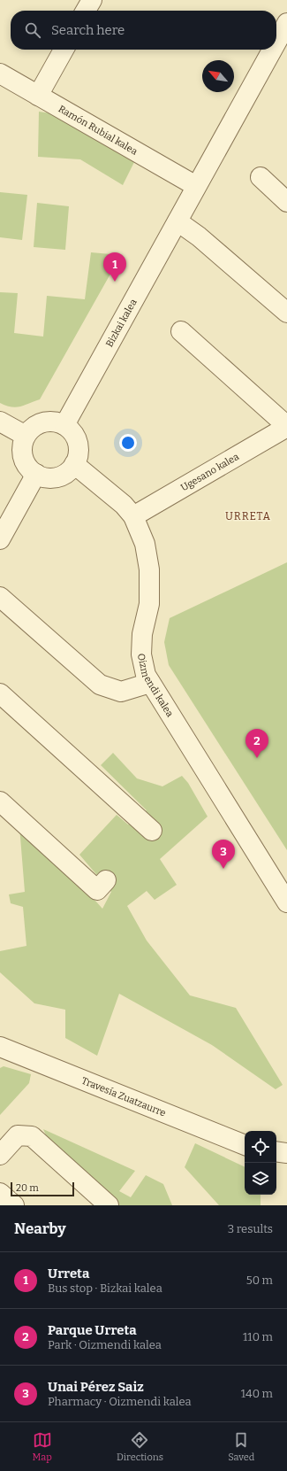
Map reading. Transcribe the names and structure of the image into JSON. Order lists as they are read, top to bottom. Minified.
{"streets":{"street":["Ramón Rubial kalea","Bizkai kalea","Ugesano kalea","Oizmendi kalea","Travesía Zuatzaurre"]},"crossings":[["Ramón Rubial kalea","Bizkai kalea"],["Bizkai kalea","Oizmendi kalea"],["Ugesano kalea","Oizmendi kalea"]],"districts":["URRETA"],"scale_bar":"20 m","north":"top left","page":{"search":"Search here","pins":["1","2","3"],"scale":"20 m","heading":["Nearby","3 results"],"list":[{"mark":"1","name":"Urreta","note":"Bus stop · Bizkai kalea","value":"50 m"},{"mark":"2","name":"Parque Urreta","note":"Park · Oizmendi kalea","value":"110 m"},{"mark":"3","name":"Unai Pérez Saiz","note":"Pharmacy · Oizmendi kalea","value":"140 m"}],"nav":["Map","Directions","Saved"]}}
